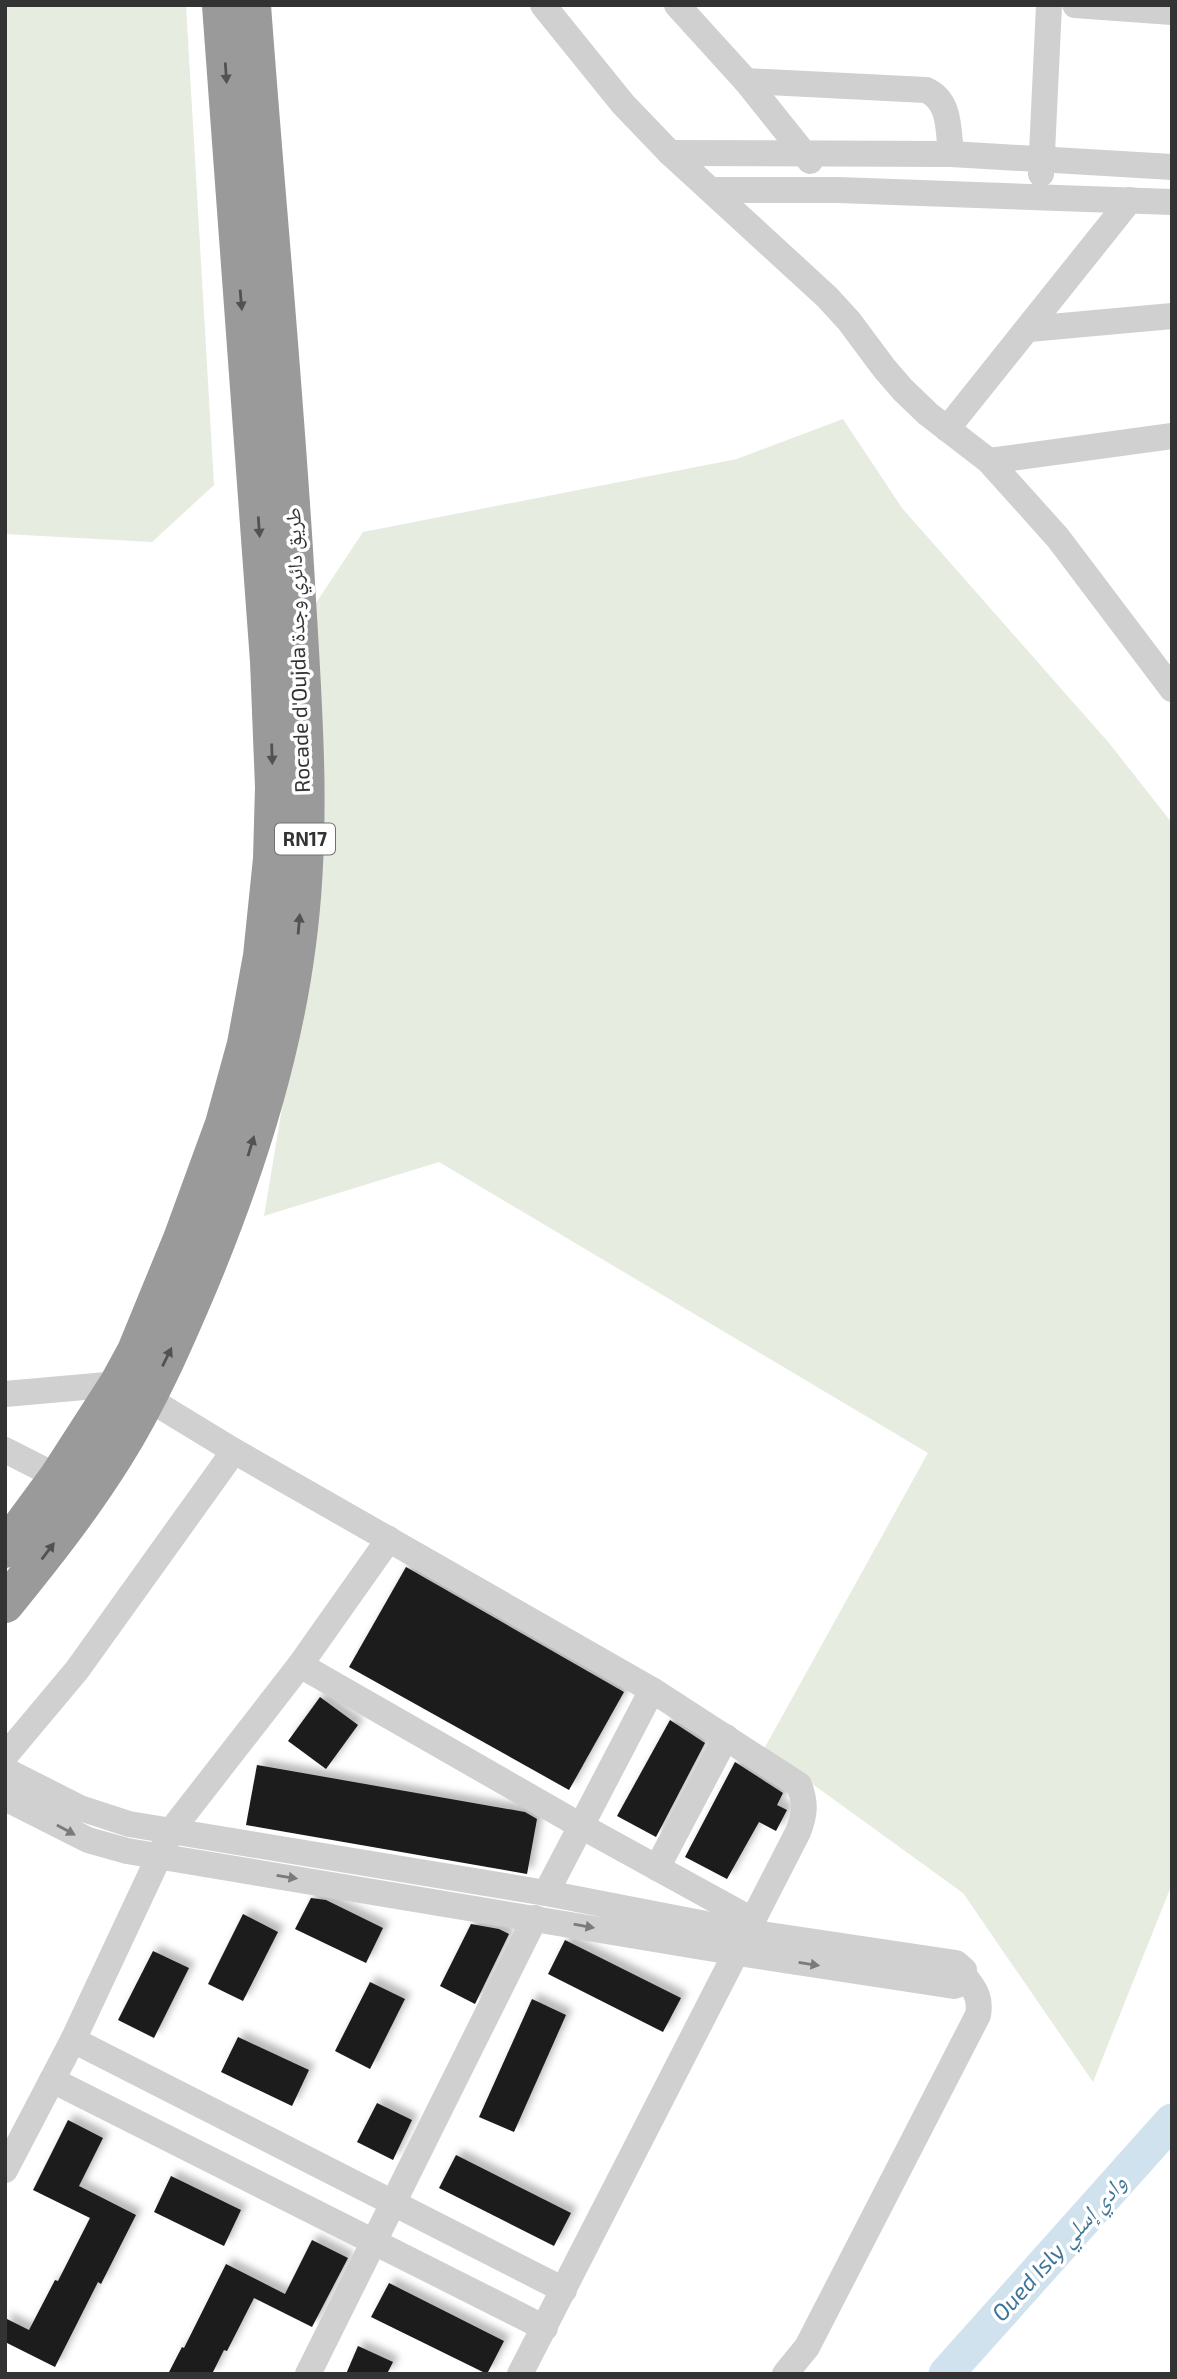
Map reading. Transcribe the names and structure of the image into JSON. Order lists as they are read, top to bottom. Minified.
{"streets":{"highway":["Rocade d'Oujda طريق دائري وجدة","RN17"]},"water":["Oued Isly وادي إسلي"]}
